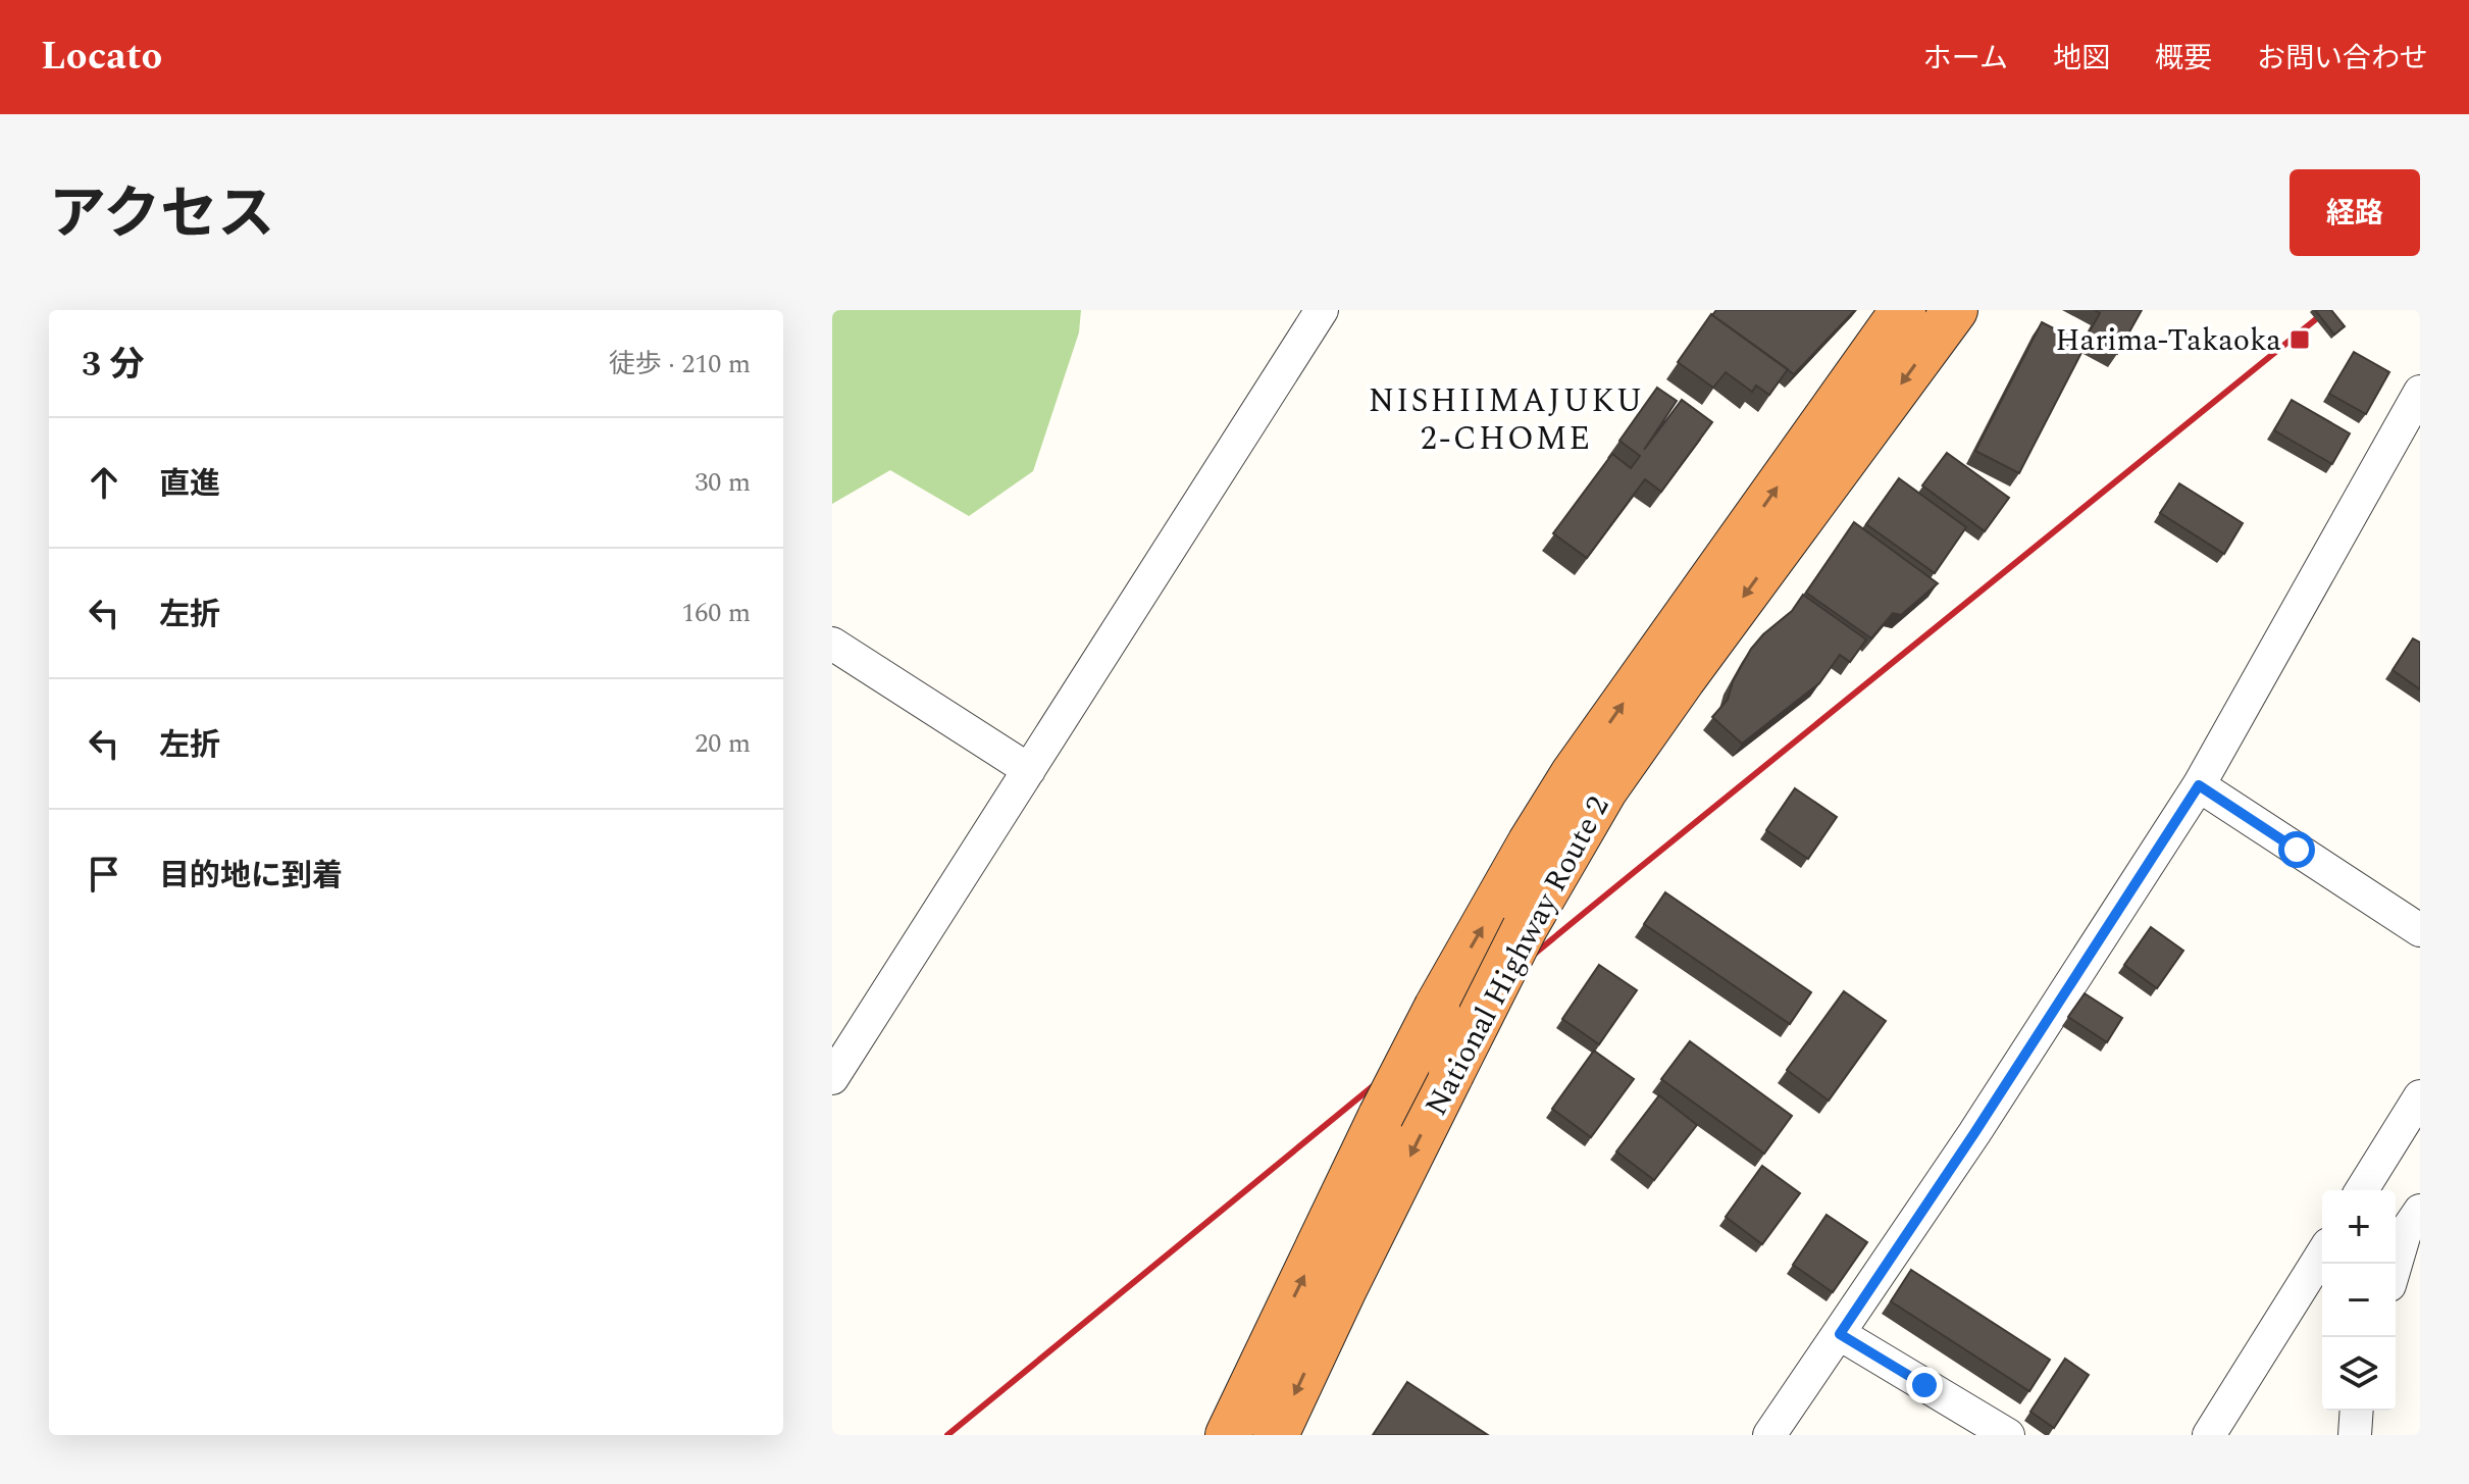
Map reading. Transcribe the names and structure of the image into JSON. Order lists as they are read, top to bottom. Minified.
{"streets":{"highway":["National Highway Route 2"]},"districts":["NISHIIMAJUKU 2-CHOME"],"places":{"transit":["Harima-Takaoka"]},"page":{"header":"Locato","nav":["ホーム","地図","概要","お問い合わせ"],"title":"アクセス","buttons":"経路","heading":["3 分","徒歩 · 210 m"],"list":[["直進","30 m"],["左折","160 m"],["左折","20 m"],"目的地に到着"],"map_buttons":["+","−"]}}
